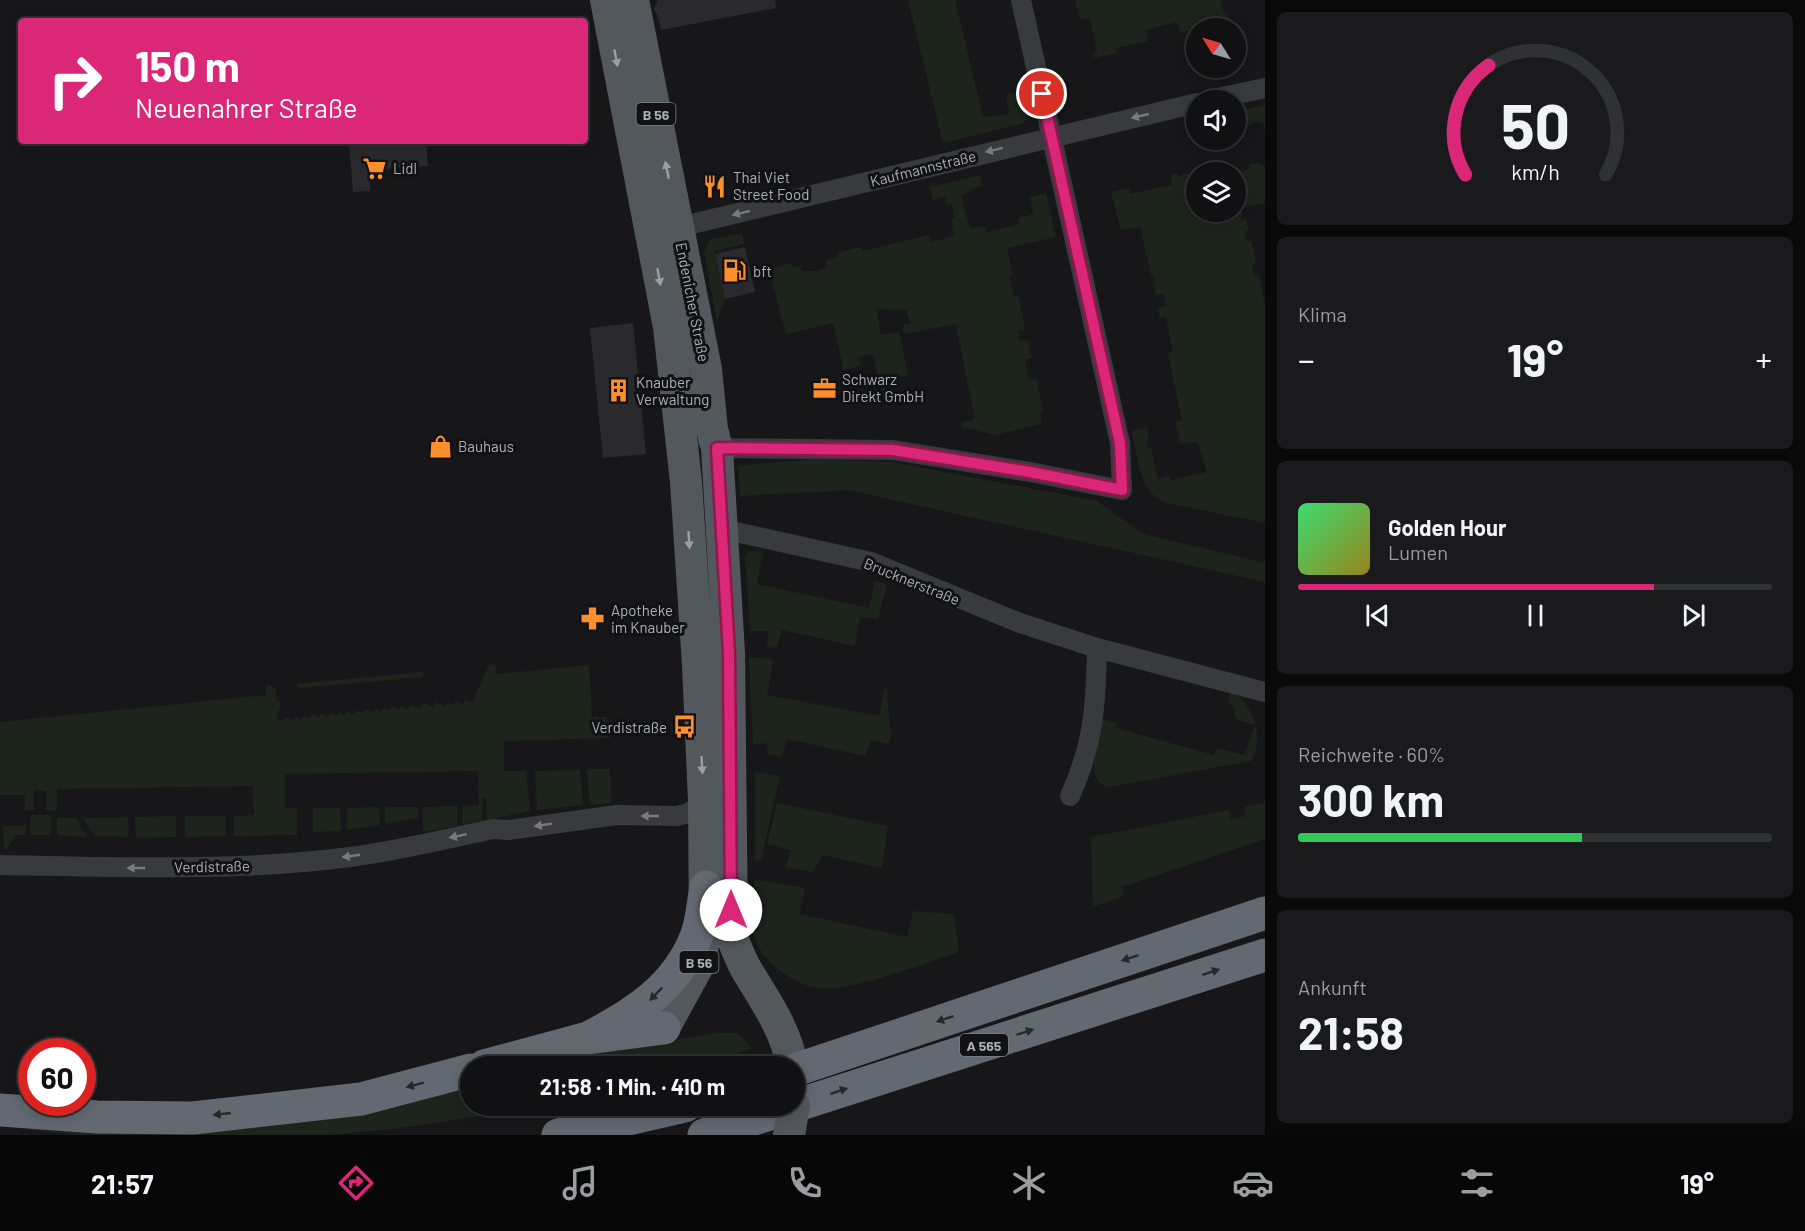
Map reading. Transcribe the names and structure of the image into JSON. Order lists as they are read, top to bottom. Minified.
{"streets":{"highway":["A 565"],"main road":["B 56","Endenicher Straße"],"street":["Kaufmannstraße","Brucknerstraße","Verdistraße"]},"crossings":[["Kaufmannstraße","Endenicher Straße"],["Endenicher Straße","Brucknerstraße"],["Endenicher Straße","Verdistraße"]],"one_way":["Kaufmannstraße","Verdistraße"],"places":{"supermarket":["Lidl"],"restaurant":["Thai Viet Street Food"],"fuel station":["bft"],"office":["Schwarz Direkt GmbH"],"building":["Knauber Verwaltung"],"shop":["Bauhaus"],"pharmacy":["Apotheke im Knauber"],"bus stop":["Verdistraße"]},"north":"top left","page":{"turn":["150 m","Neuenahrer Straße"],"tile":["Klima",["Reichweite · 60%","300 km"],["Ankunft","21:58"]],"heat":["−","19°","+"],"song":["Golden Hour","Lumen"],"limit":"60","trip":"21:58 · 1 Min. · 410 m","tabs":["21:57","19°"],"gauge":["50","km/h"]}}
